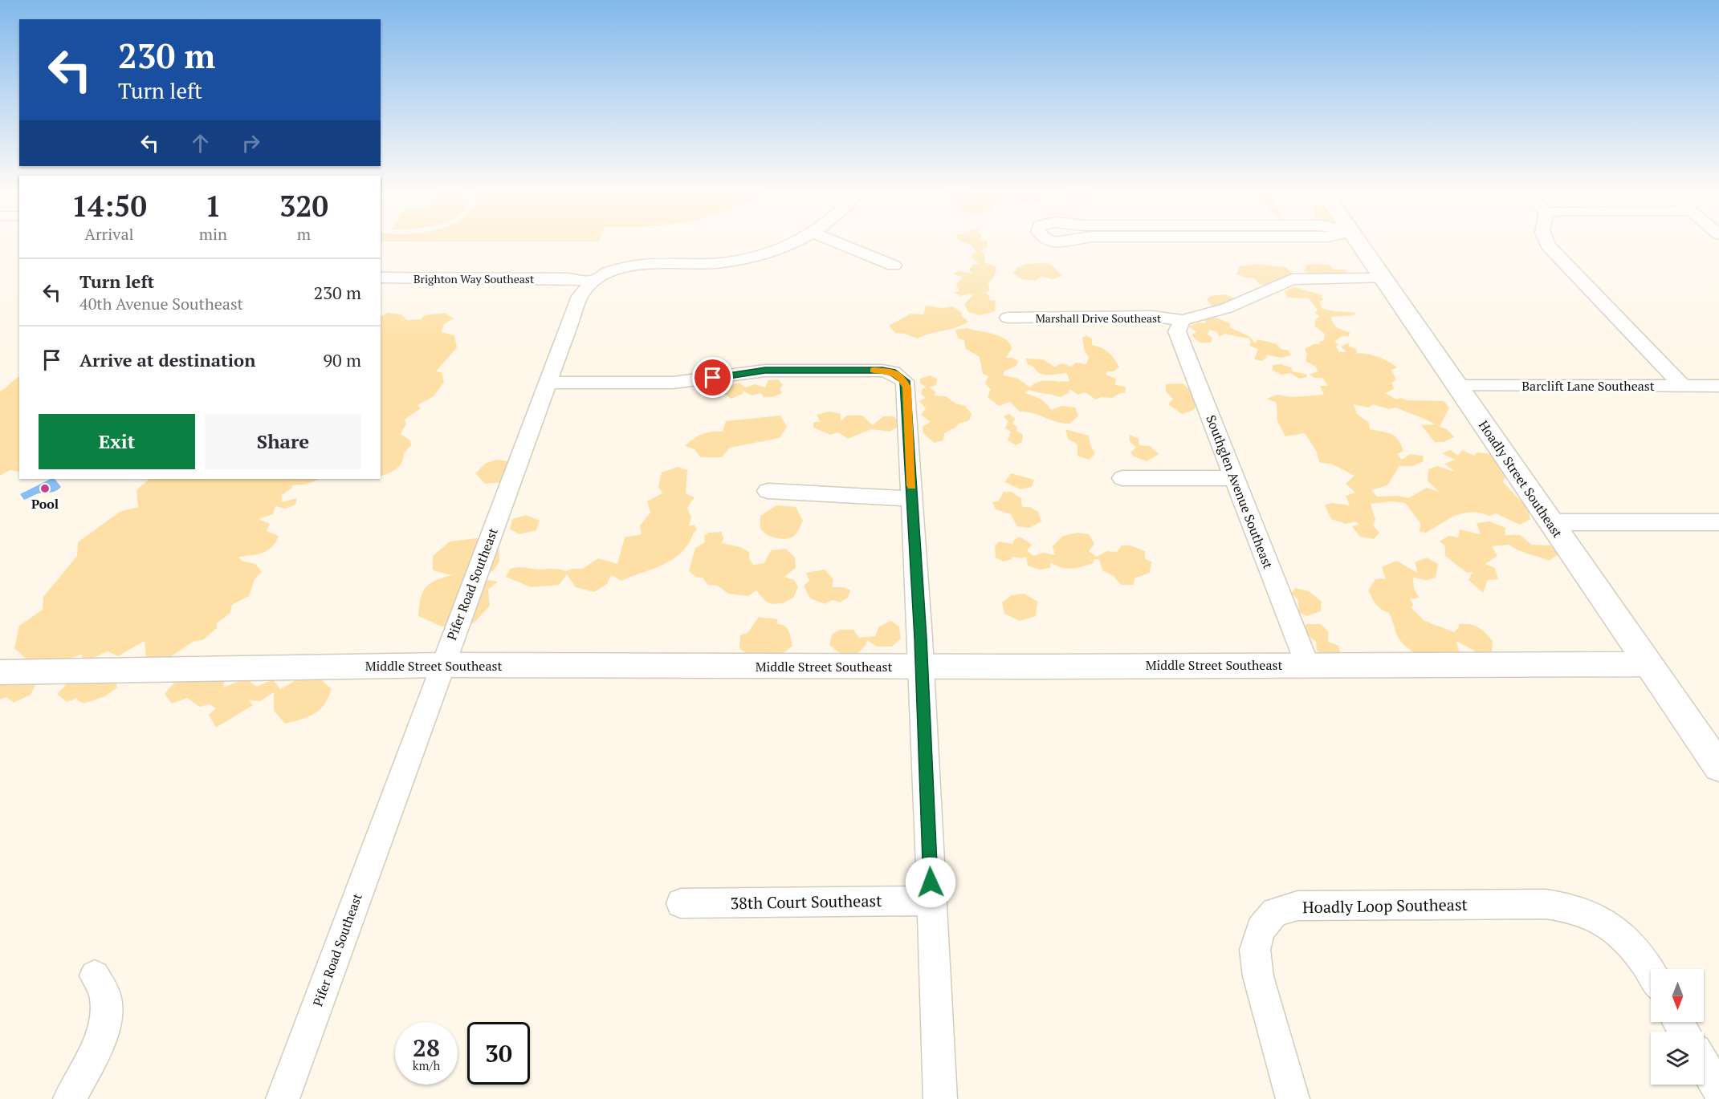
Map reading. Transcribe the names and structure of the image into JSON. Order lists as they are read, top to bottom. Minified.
{"streets":{"street":["Brighton Way Southeast","Marshall Drive Southeast","Barclift Lane Southeast","Hoadly Street Southeast","Southglen Avenue Southeast","Pifer Road Southeast","Middle Street Southeast","38th Court Southeast","Hoadly Loop Southeast"]},"crossings":[["Brighton Way Southeast","Pifer Road Southeast"],["Marshall Drive Southeast","Hoadly Street Southeast"],["Marshall Drive Southeast","Southglen Avenue Southeast"],["Barclift Lane Southeast","Hoadly Street Southeast"],["Hoadly Street Southeast","Middle Street Southeast"],["Southglen Avenue Southeast","Middle Street Southeast"],["Pifer Road Southeast","Middle Street Southeast"]],"places":["Pool"],"north":"bottom","page":{"turn":["230 m","Turn left"],"eta":["14:50","Arrival","1","min","320","m"],"list":[{"name":"Turn left","note":"40th Avenue Southeast","value":"230 m"},{"name":"Arrive at destination","value":"90 m"}],"buttons":["Exit","Share"],"speed":"28 km/h","limit":"30"}}
